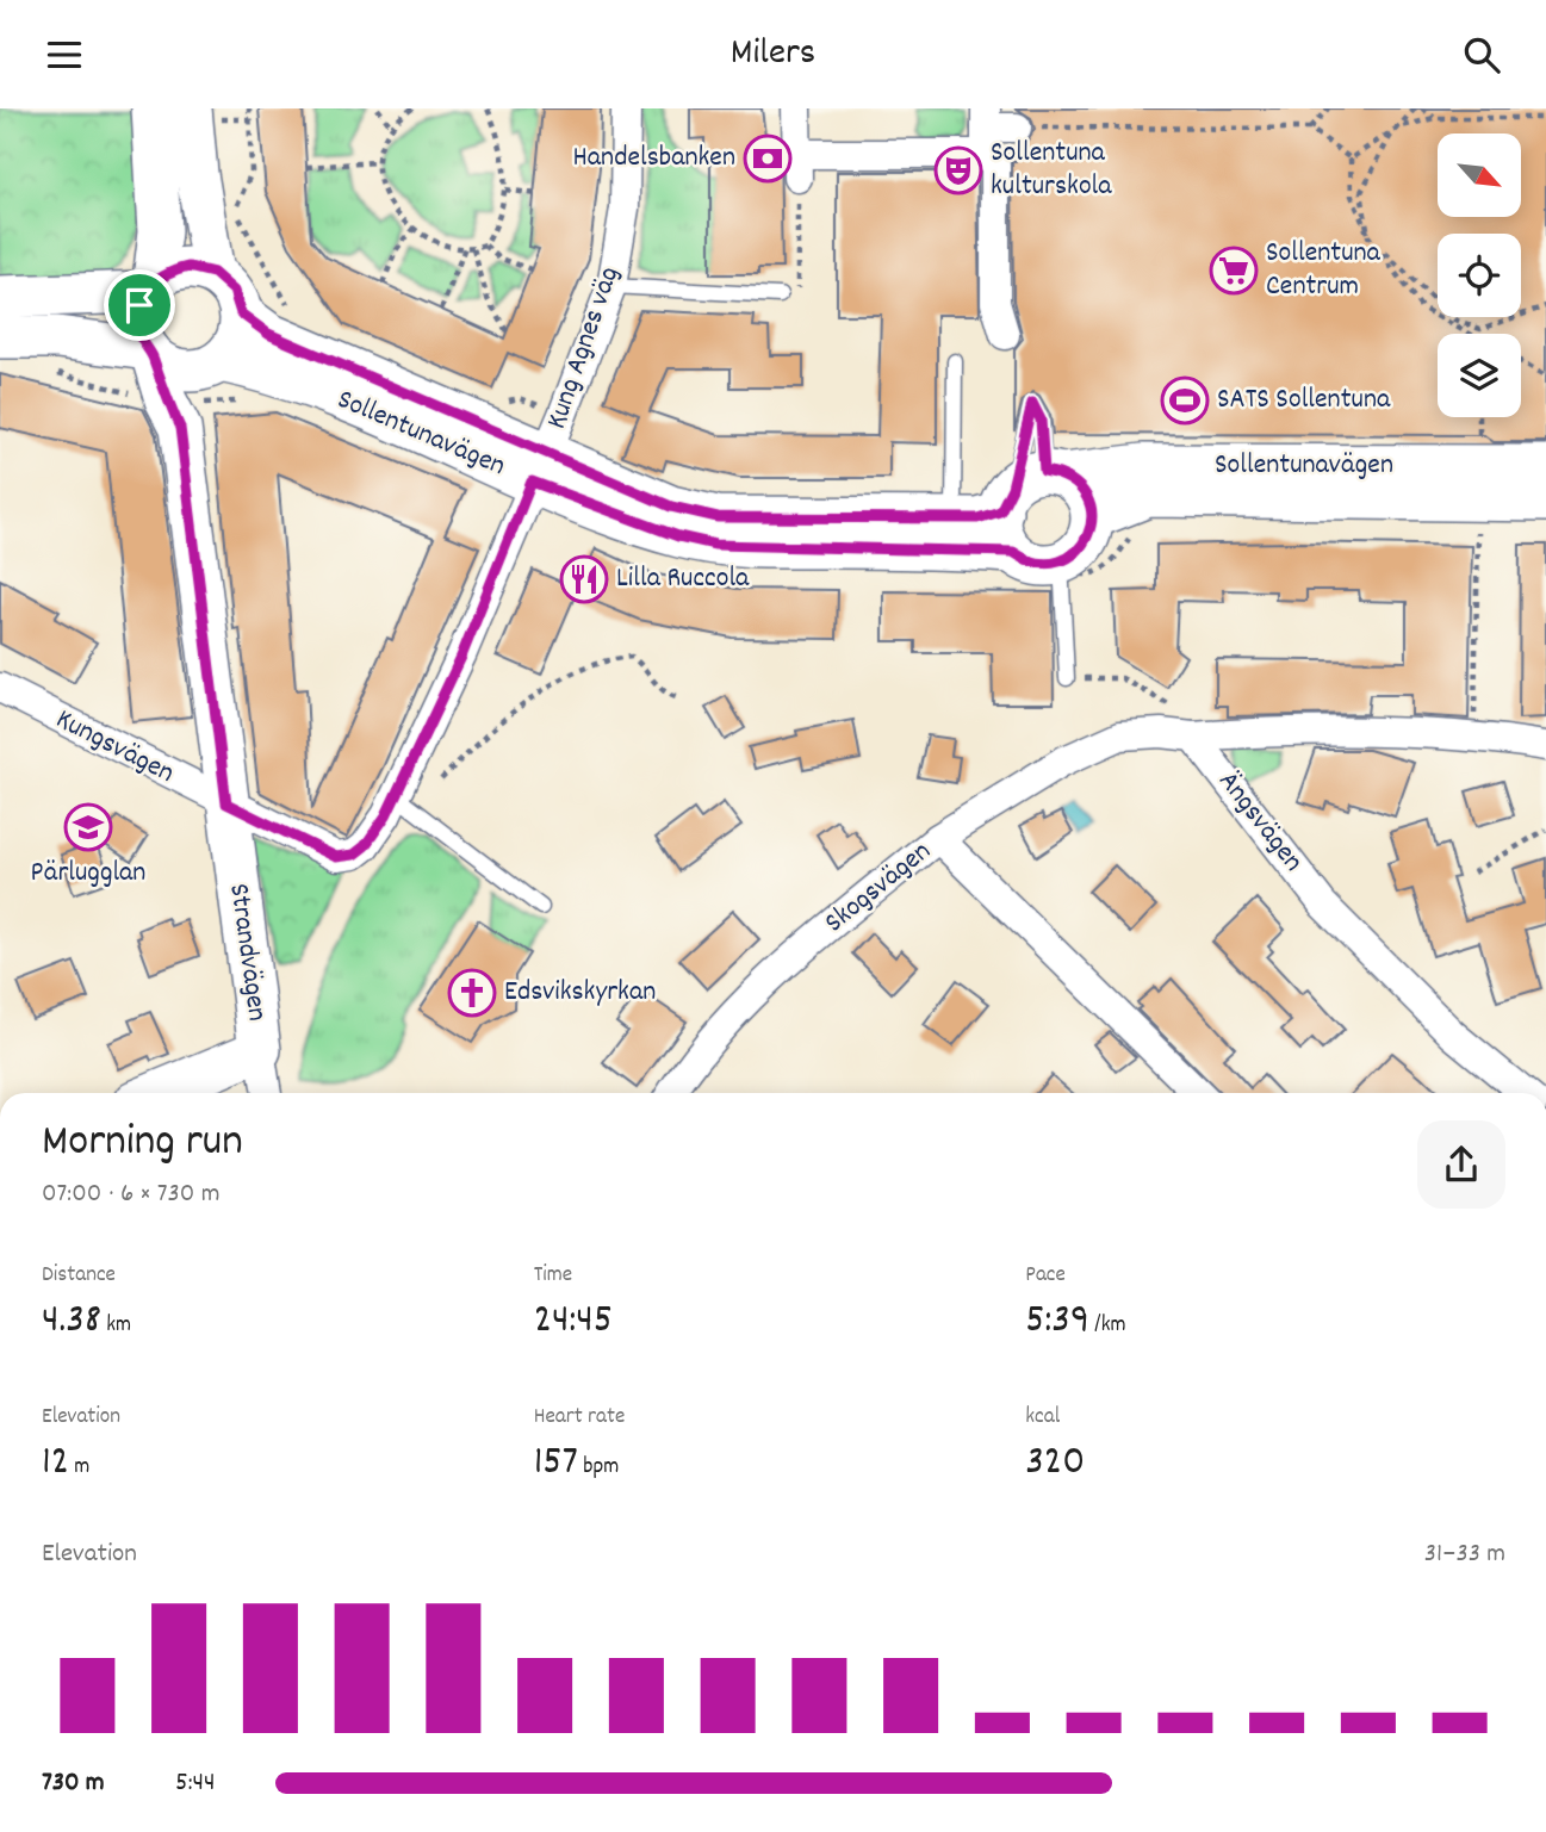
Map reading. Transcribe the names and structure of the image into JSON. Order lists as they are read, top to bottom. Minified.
{"streets":{"street":["Kung Agnes väg","Sollentunavägen","Kungsvägen","Ängsvägen","Skogsvägen","Strandvägen"]},"crossings":[["Kung Agnes väg","Sollentunavägen"],["Kung Agnes väg","Kungsvägen"],["Sollentunavägen","Strandvägen"],["Kungsvägen","Strandvägen"]],"places":{"bank":["Handelsbanken"],"theatre":["Sollentuna kulturskola"],"supermarket":["Sollentuna Centrum"],"sports":["SATS Sollentuna"],"restaurant":["Lilla Ruccola"],"school or university":["Pärlugglan"],"church":["Edsvikskyrkan"]},"north":"bottom right","page":{"header":"Milers","heading":["Morning run","07:00 · 6 × 730 m"],"stats":[["Distance","4.38 km"],["Time","24:45"],["Pace","5:39 /km"],["Elevation","12 m"],["Heart rate","157 bpm"],["kcal","320"]],"chart":["Elevation","31–33 m"],"list":[{"name":"730 m","note":"5:44"}]}}
